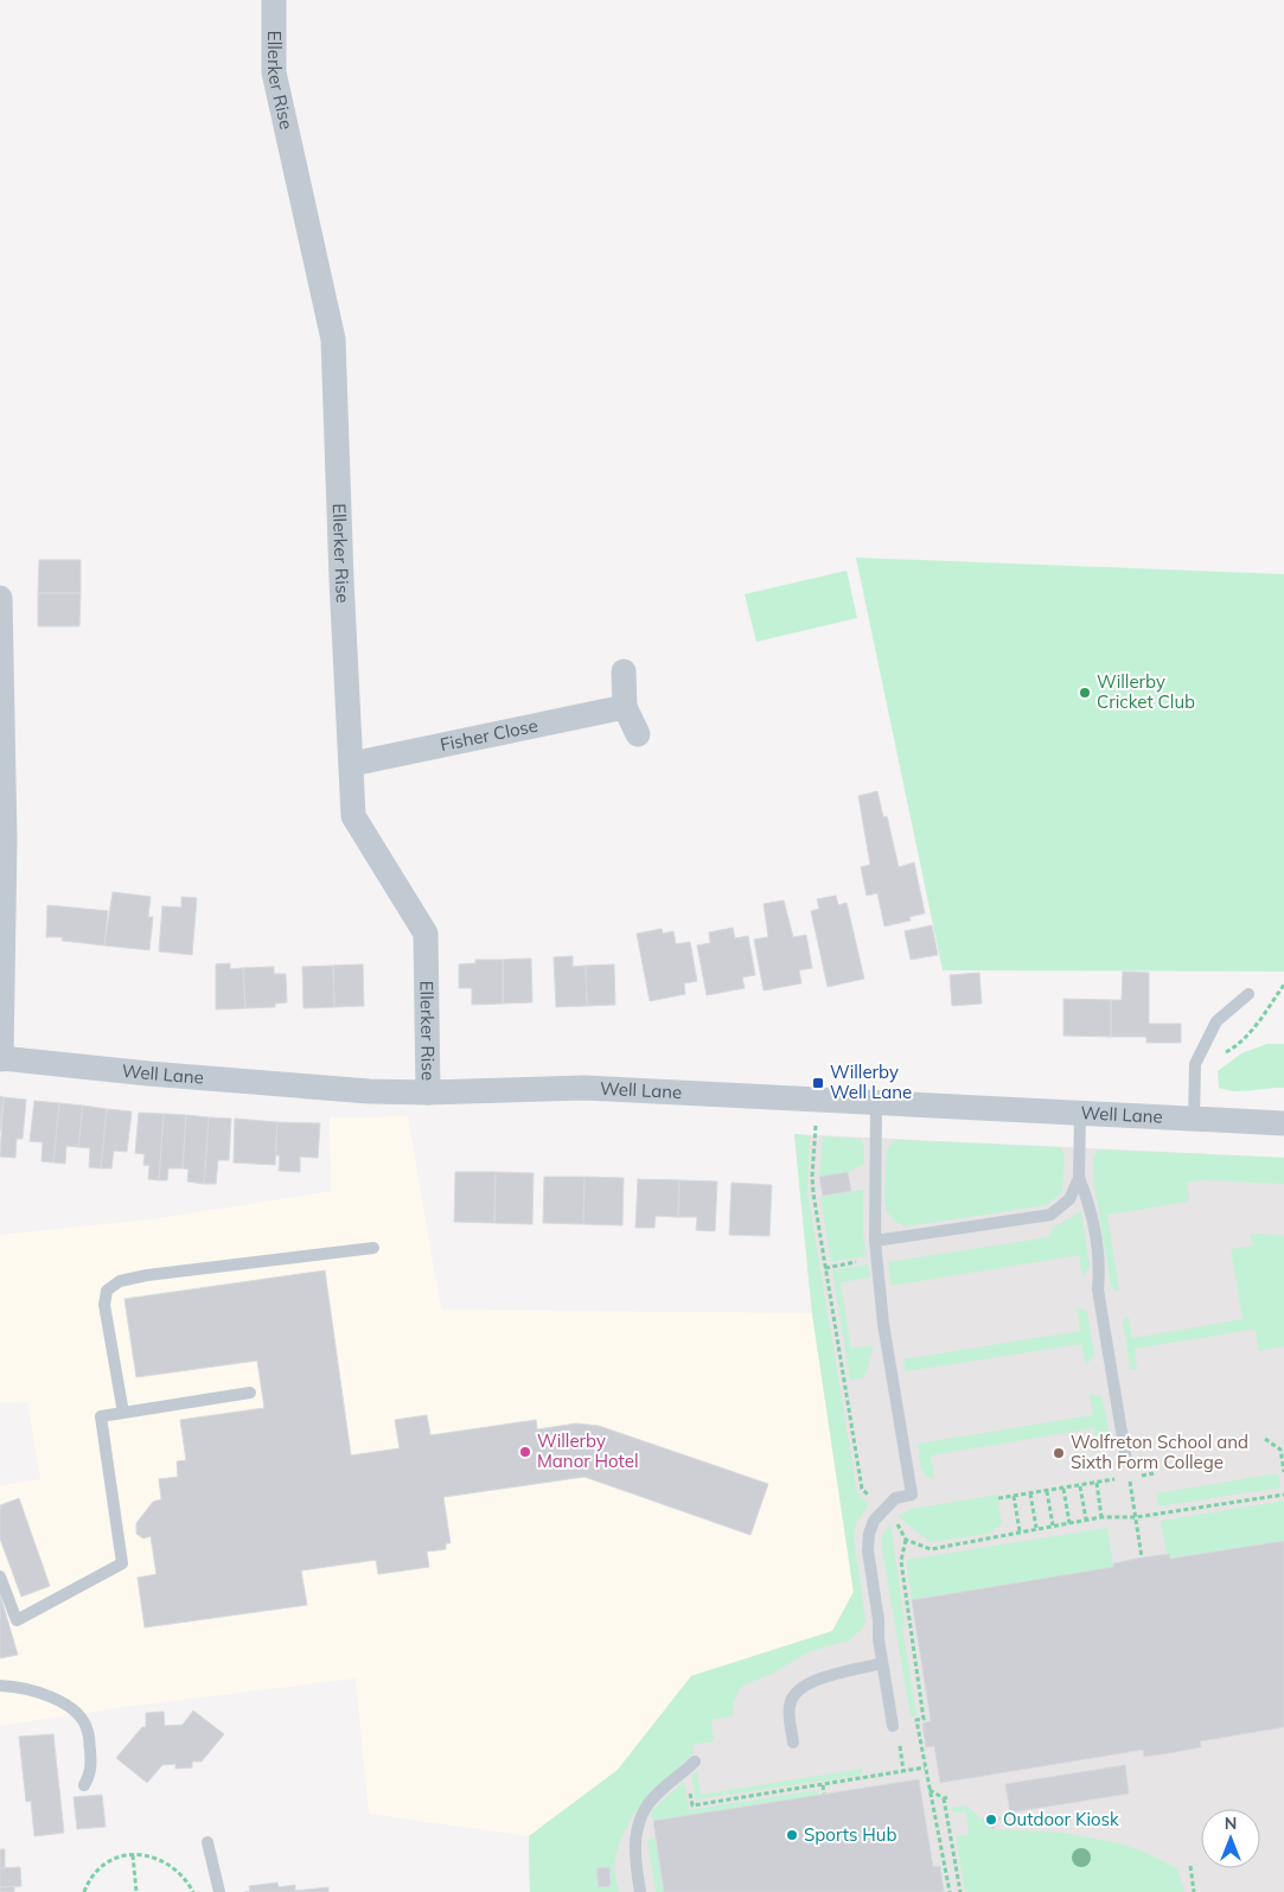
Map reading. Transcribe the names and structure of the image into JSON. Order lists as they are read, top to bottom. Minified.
{"streets":{"street":["Ellerker Rise","Fisher Close","Well Lane"]},"crossings":[["Ellerker Rise","Fisher Close"],["Ellerker Rise","Well Lane"]],"places":{"other":["Willerby Cricket Club","Willerby Manor Hotel","Wolfreton School and Sixth Form College","Outdoor Kiosk","Sports Hub"],"transit":["Willerby Well Lane"]},"north":"top"}
